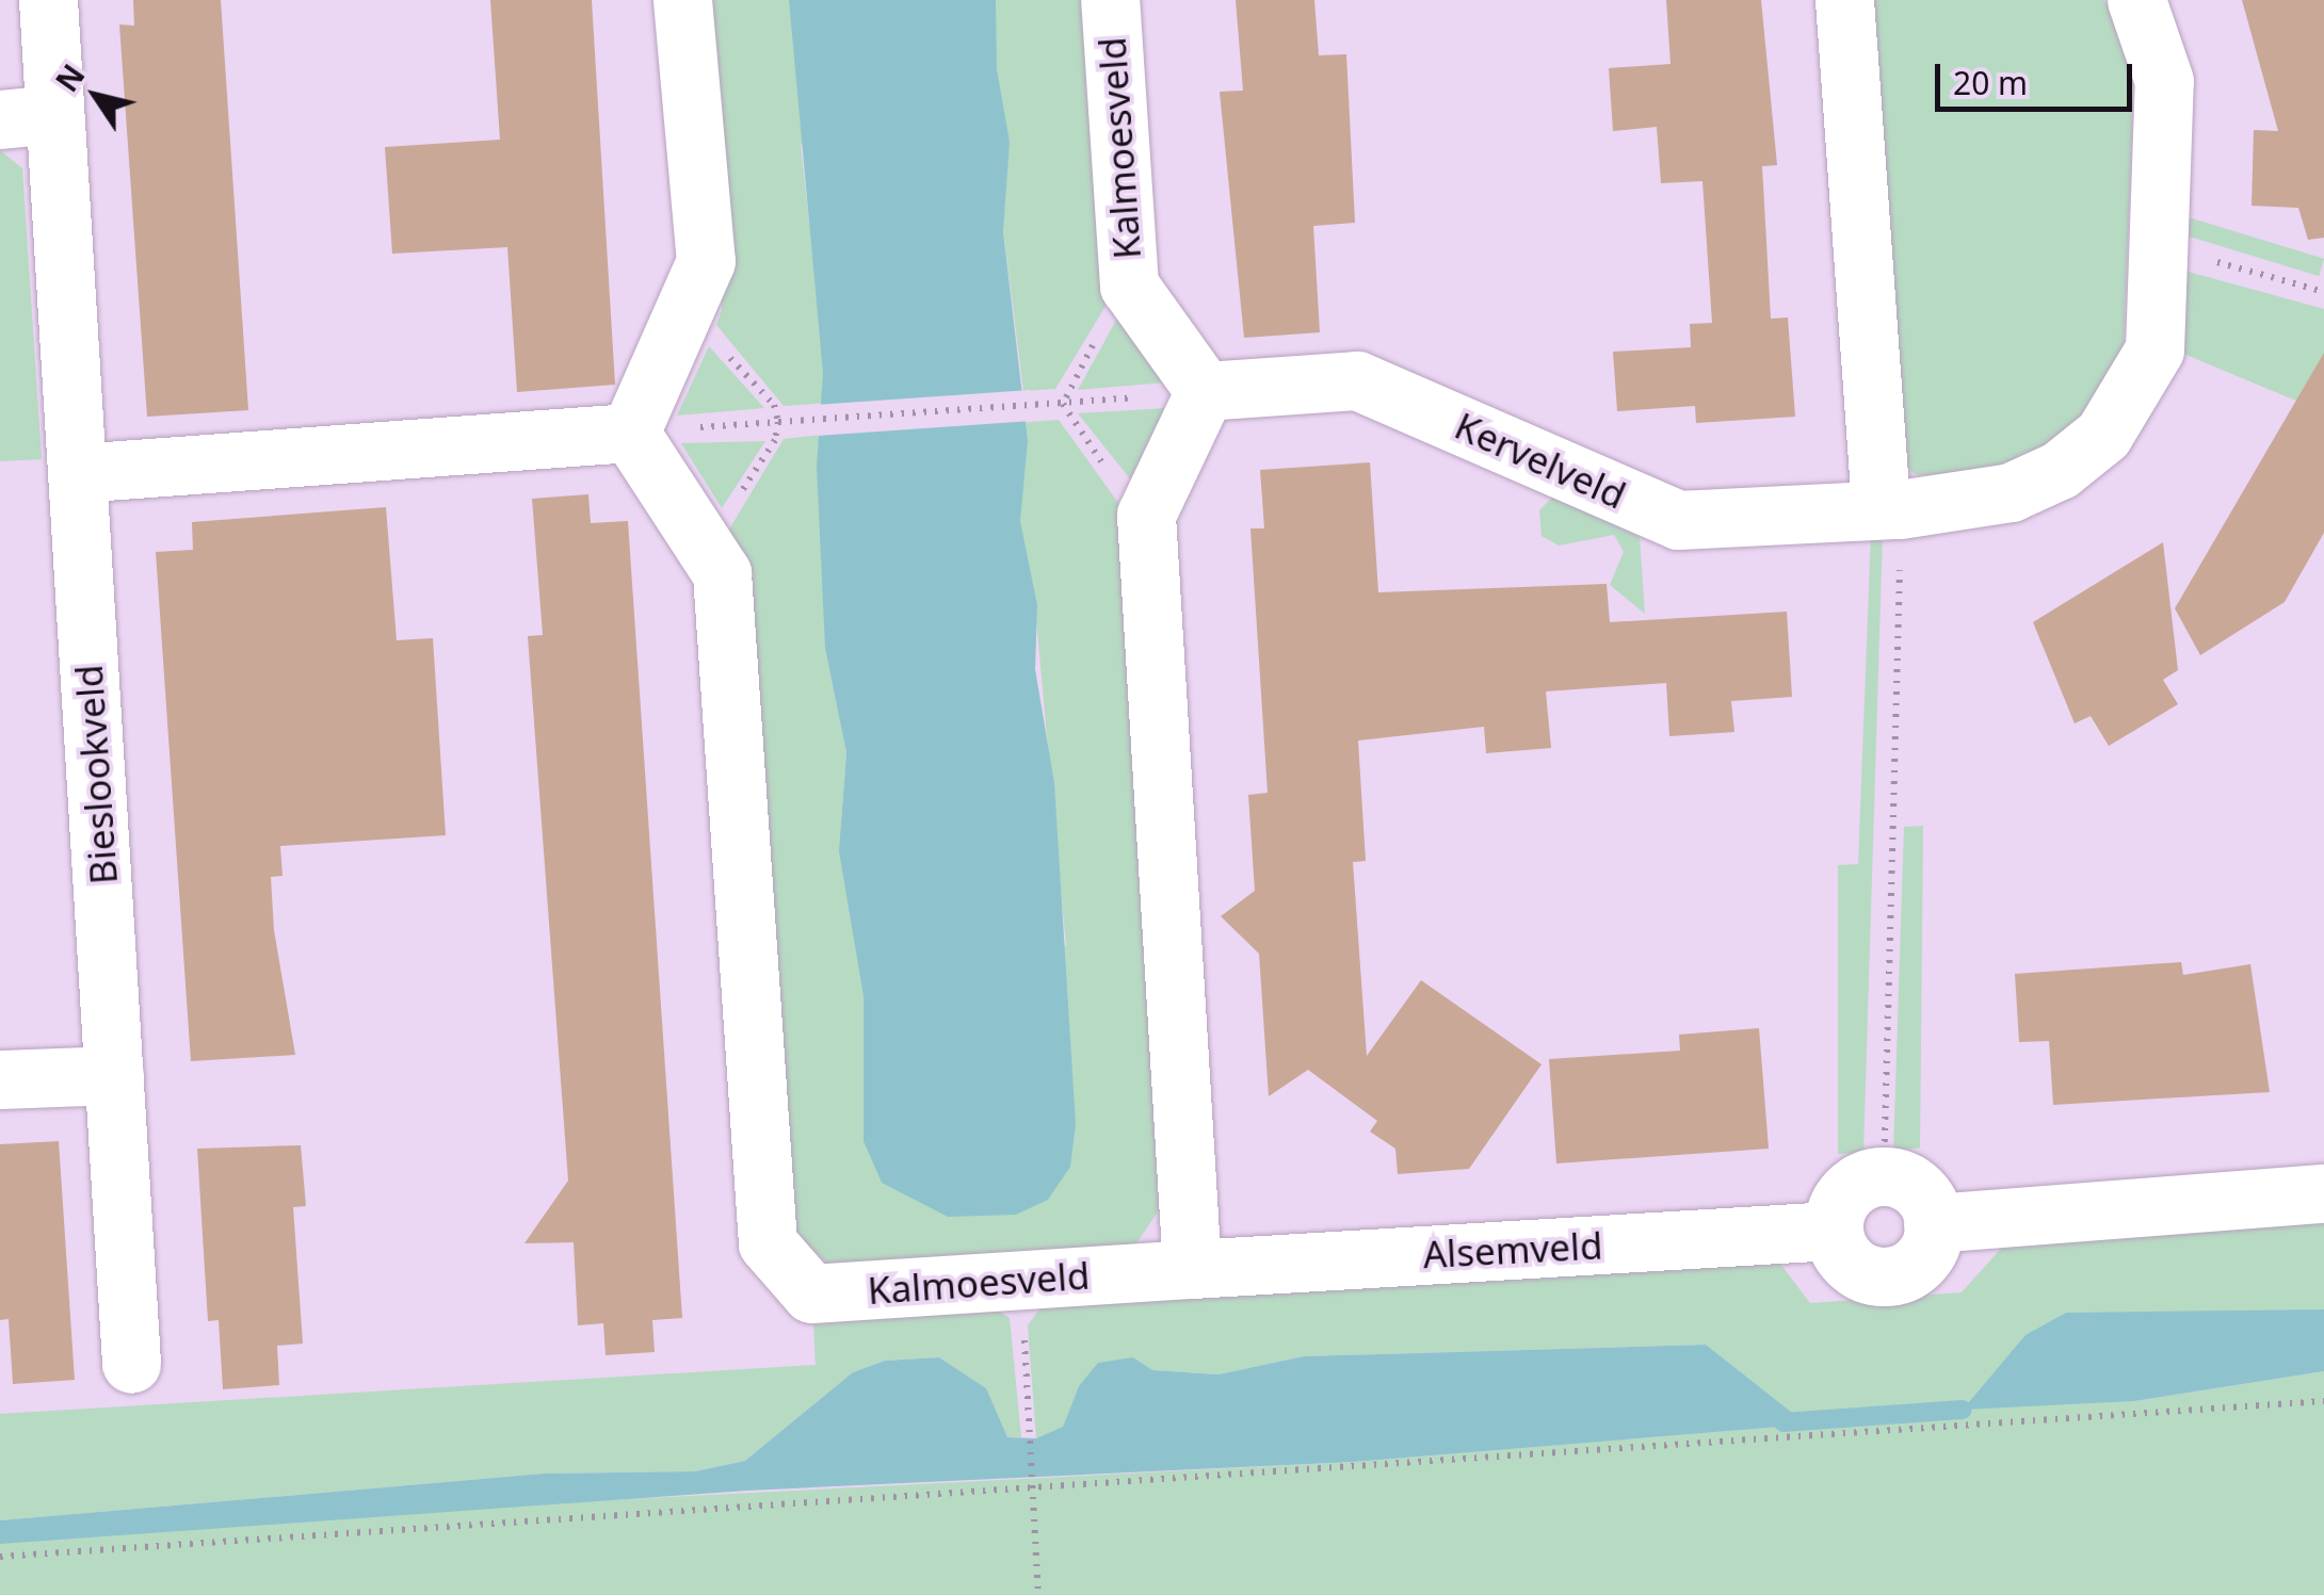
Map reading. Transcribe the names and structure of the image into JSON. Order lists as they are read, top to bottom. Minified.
{"streets":{"street":["Kalmoesveld","Kervelveld","Bieslookveld","Alsemveld"]},"crossings":[["Kalmoesveld","Kervelveld"],["Kalmoesveld","Alsemveld"]],"scale_bar":"20 m","north":"top left"}
